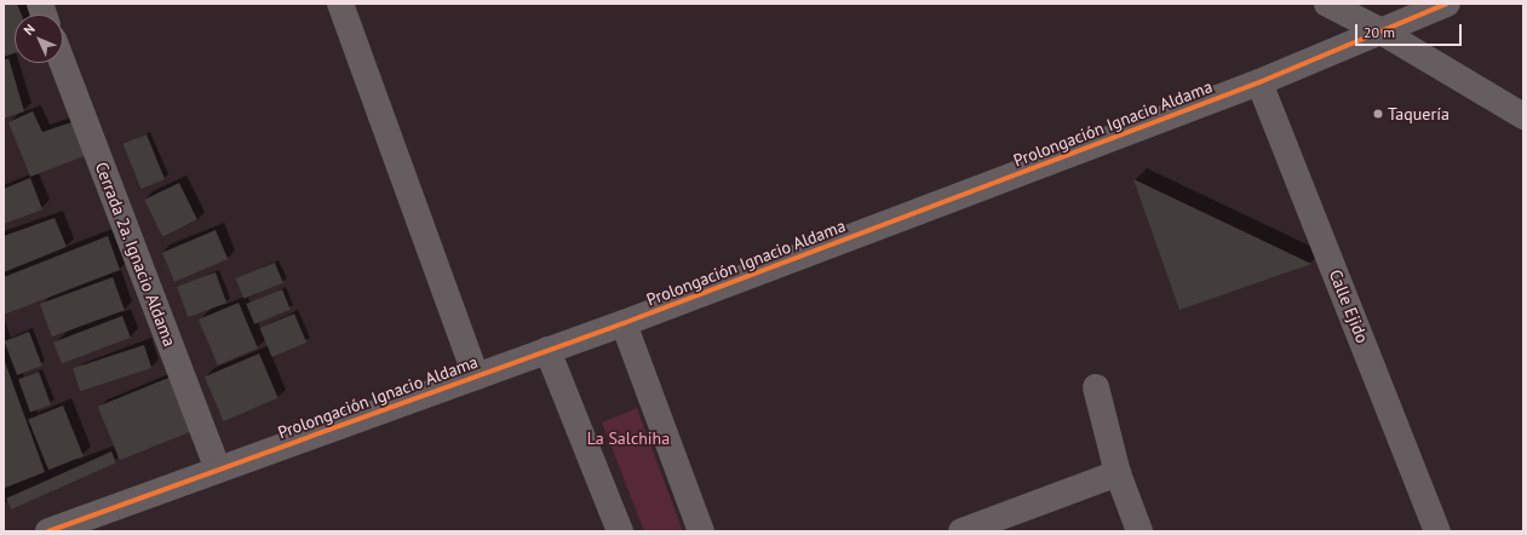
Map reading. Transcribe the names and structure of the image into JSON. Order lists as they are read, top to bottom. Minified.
{"streets":{"street":["Prolongación Ignacio Aldama","Cerrada 2a. Ignacio Aldama","Calle Ejido"]},"crossings":[["Prolongación Ignacio Aldama","Cerrada 2a. Ignacio Aldama"],["Prolongación Ignacio Aldama","Calle Ejido"]],"parks":["La Salchiha"],"places":["Taquería"],"scale_bar":"20 m","north":"top left"}
